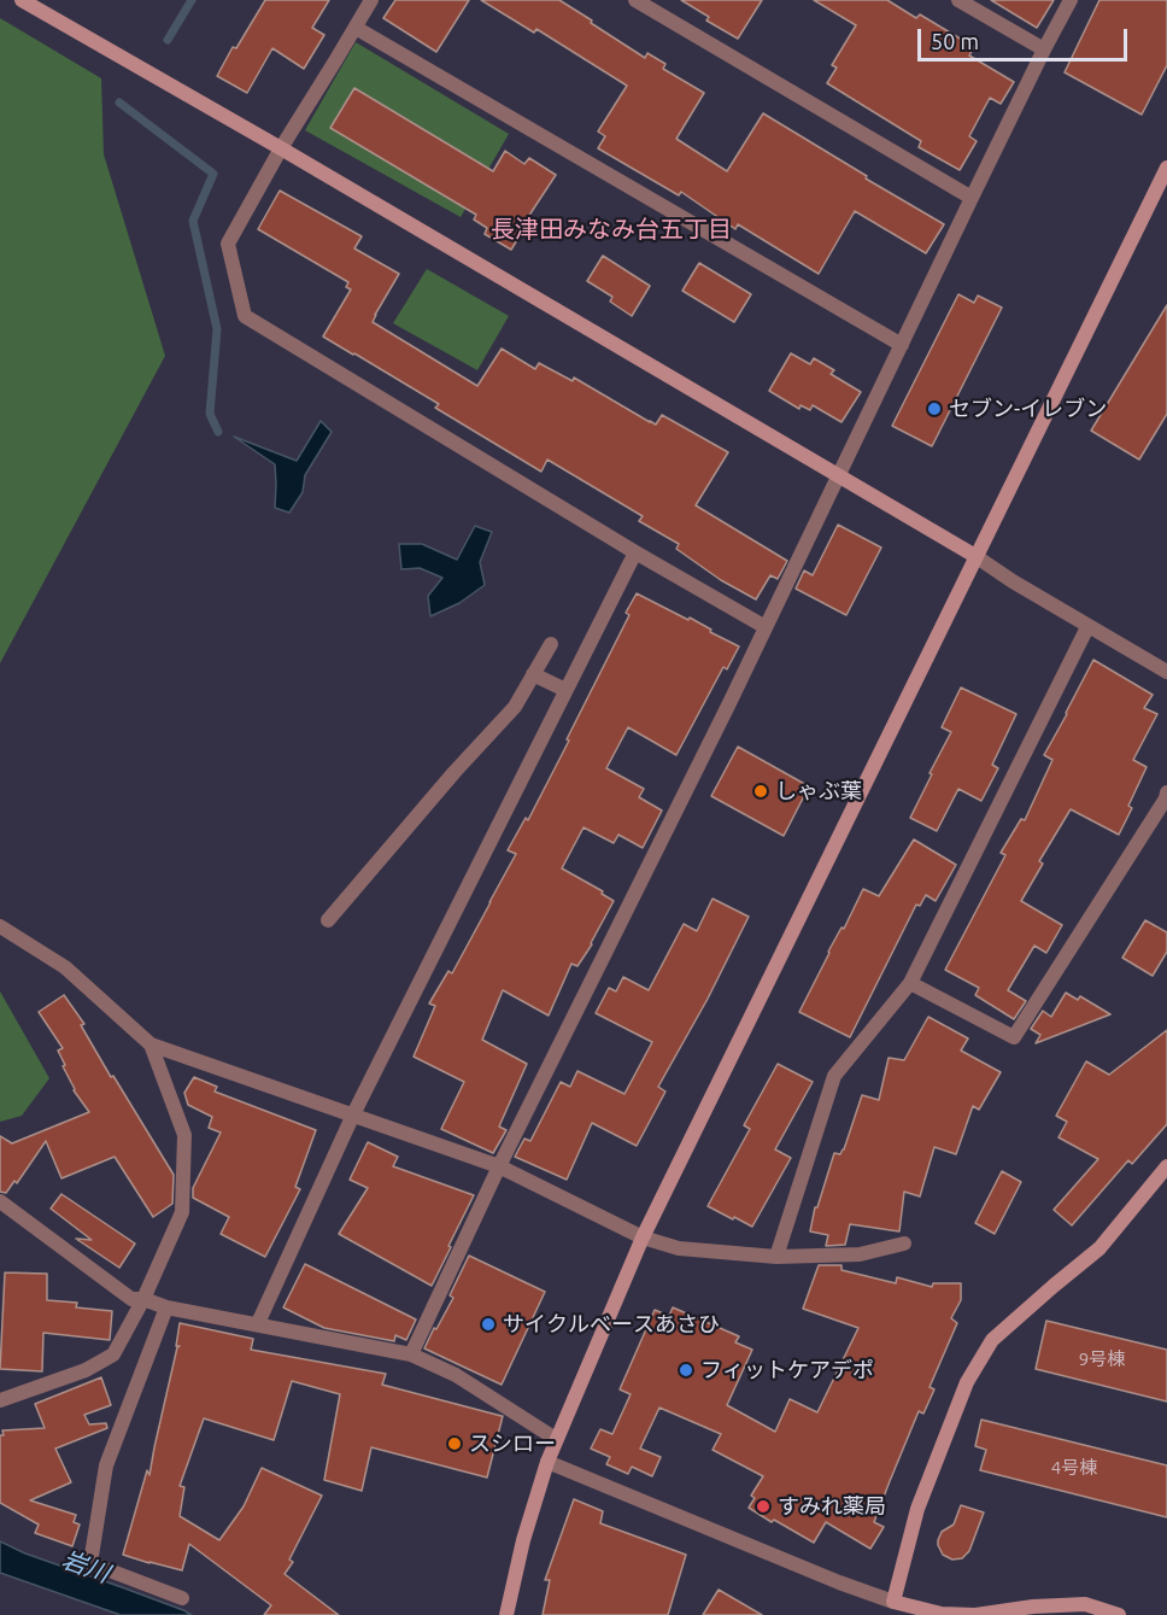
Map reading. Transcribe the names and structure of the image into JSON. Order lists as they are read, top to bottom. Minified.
{"districts":["長津田みなみ台五丁目"],"water":["岩川"],"places":["セブン-イレブン","しゃぶ葉","サイクルベースあさひ","フィットケアデポ","スシロー","すみれ薬局"],"house_numbers":["9号棟","4号棟"],"scale_bar":"50 m"}
